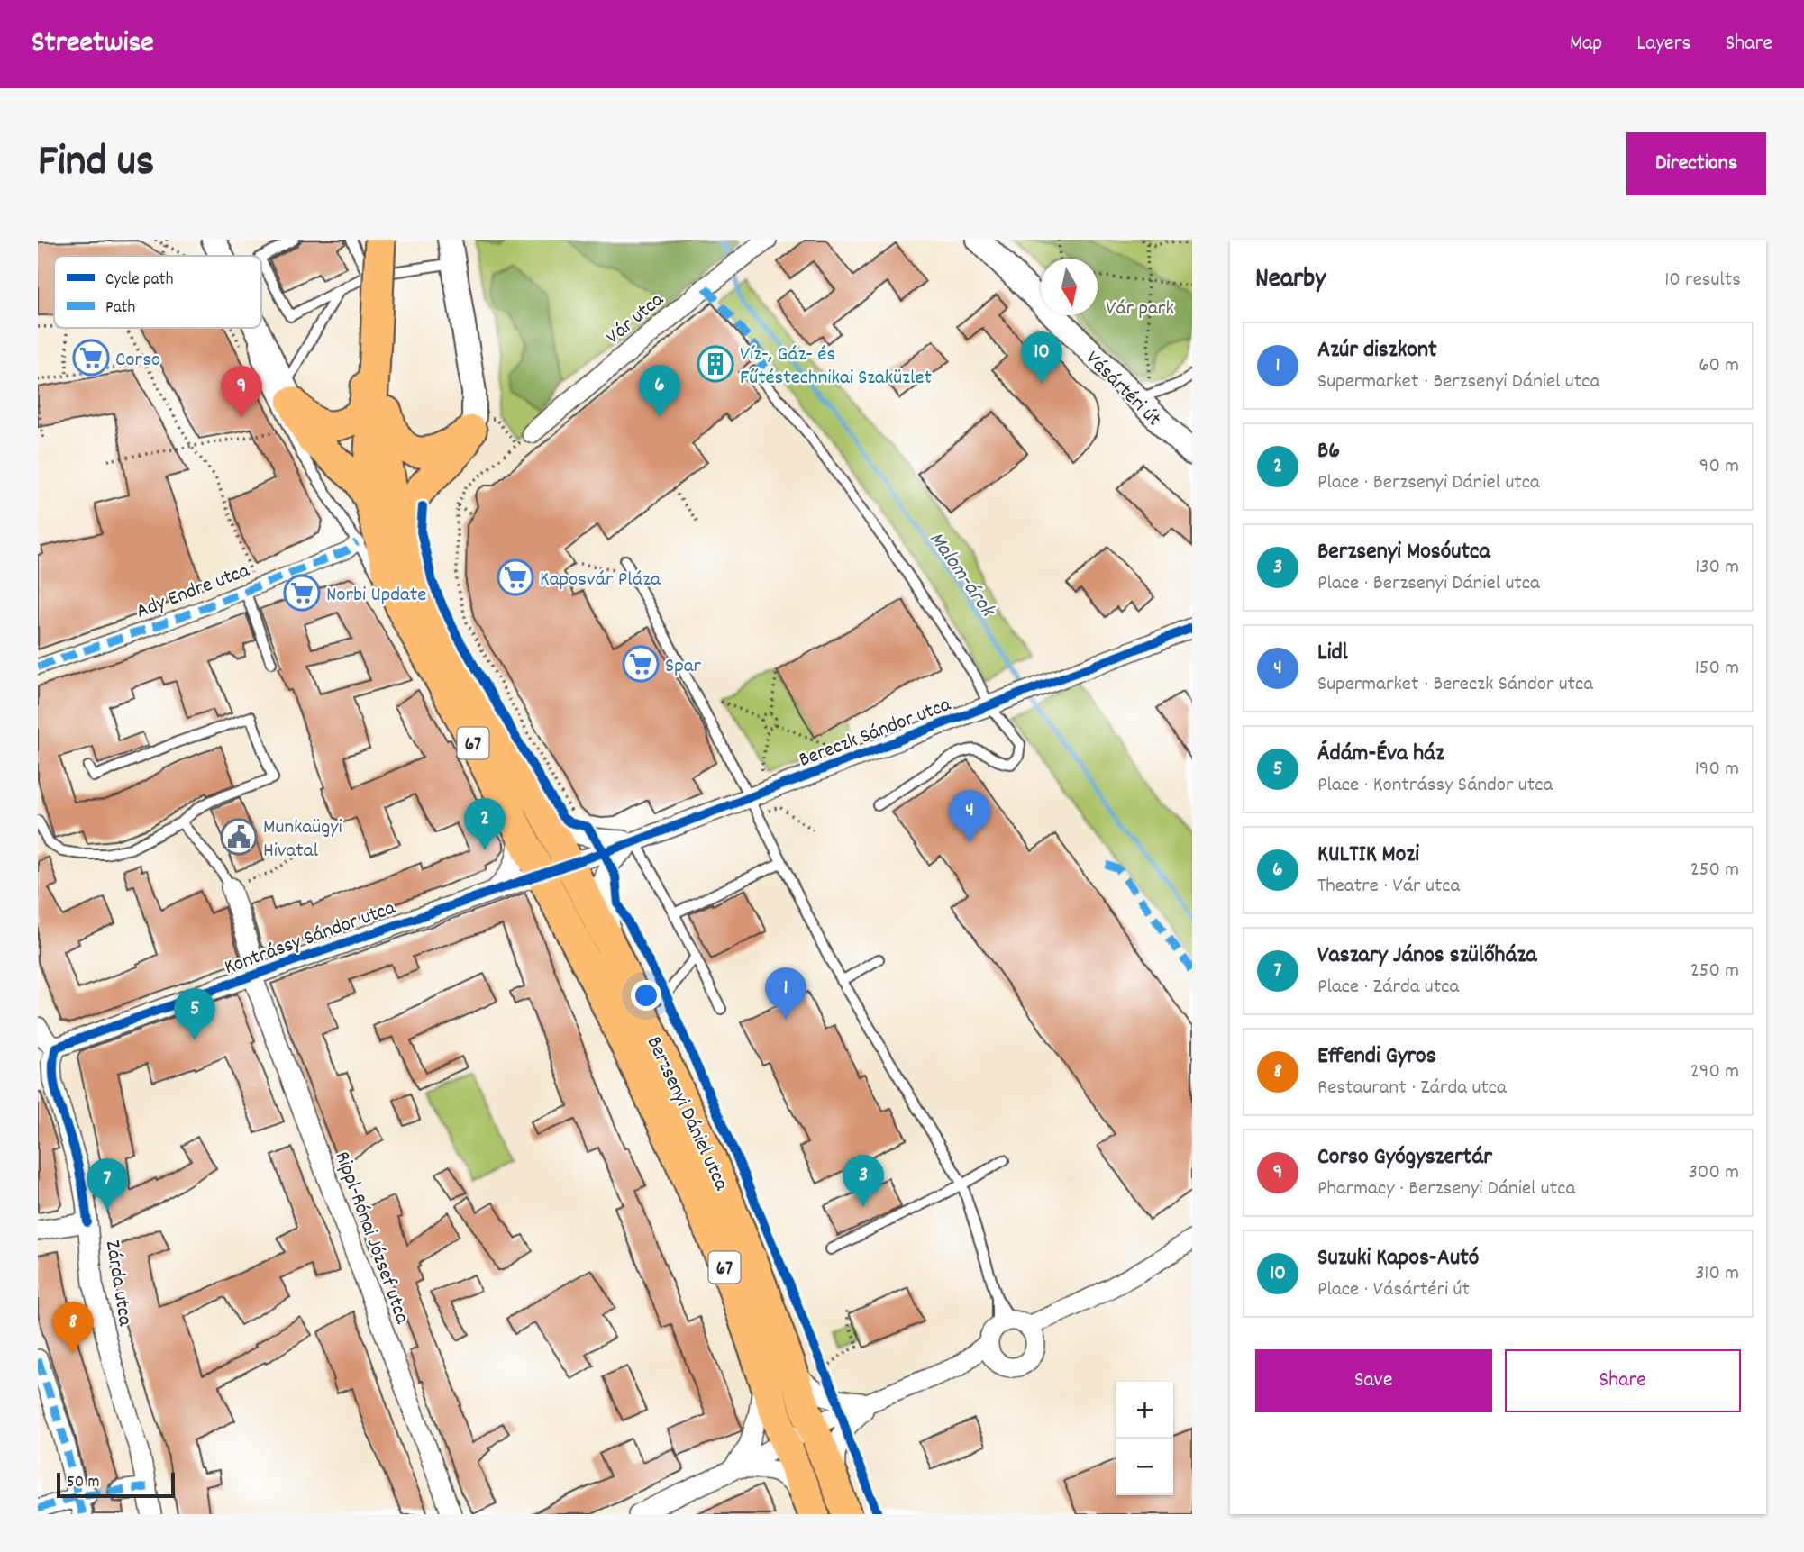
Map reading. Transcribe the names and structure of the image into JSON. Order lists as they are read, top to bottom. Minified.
{"streets":{"main road":["67","Berzsenyi Dániel utca"],"street":["Vár utca","Vásártéri út","Ady Endre utca","Bereczk Sándor utca","Kontrássy Sándor utca","Rippl-Rónai József utca","Zárda utca"]},"crossings":[["Bereczk Sándor utca","Kontrássy Sándor utca"],["Bereczk Sándor utca","Berzsenyi Dániel utca"],["67","Berzsenyi Dániel utca"],["Kontrássy Sándor utca","Berzsenyi Dániel utca"],["Kontrássy Sándor utca","Rippl-Rónai József utca"],["Kontrássy Sándor utca","Zárda utca"]],"water":["Malom-árok"],"parks":["Vár park"],"places":{"supermarket":["Corso","Kaposvár Pláza","Norbi Update","Spar"],"building":["Víz-, Gáz- és Fűtéstechnikai Szaküzlet"],"public building":["Munkaügyi Hivatal"]},"legend":["Cycle path","Path"],"scale_bar":"50 m","north":"bottom","page":{"header":"Streetwise","nav":["Map","Layers","Share"],"title":"Find us","buttons":["Directions",["Save","Share"]],"heading":["Nearby","10 results"],"list":[{"mark":"1","name":"Azúr diszkont","note":"Supermarket · Berzsenyi Dániel utca","value":"60 m"},{"mark":"2","name":"B6","note":"Place · Berzsenyi Dániel utca","value":"90 m"},{"mark":"3","name":"Berzsenyi Mosóutca","note":"Place · Berzsenyi Dániel utca","value":"130 m"},{"mark":"4","name":"Lidl","note":"Supermarket · Bereczk Sándor utca","value":"150 m"},{"mark":"5","name":"Ádám-Éva ház","note":"Place · Kontrássy Sándor utca","value":"190 m"},{"mark":"6","name":"KULTIK Mozi","note":"Theatre · Vár utca","value":"250 m"},{"mark":"7","name":"Vaszary János szülőháza","note":"Place · Zárda utca","value":"250 m"},{"mark":"8","name":"Effendi Gyros","note":"Restaurant · Zárda utca","value":"290 m"},{"mark":"9","name":"Corso Gyógyszertár","note":"Pharmacy · Berzsenyi Dániel utca","value":"300 m"},{"mark":"10","name":"Suzuki Kapos-Autó","note":"Place · Vásártéri út","value":"310 m"}],"pins":["10","6","9","4","2","1","5","3","7","8"],"map_buttons":["+","−"],"scale":"50 m"}}
